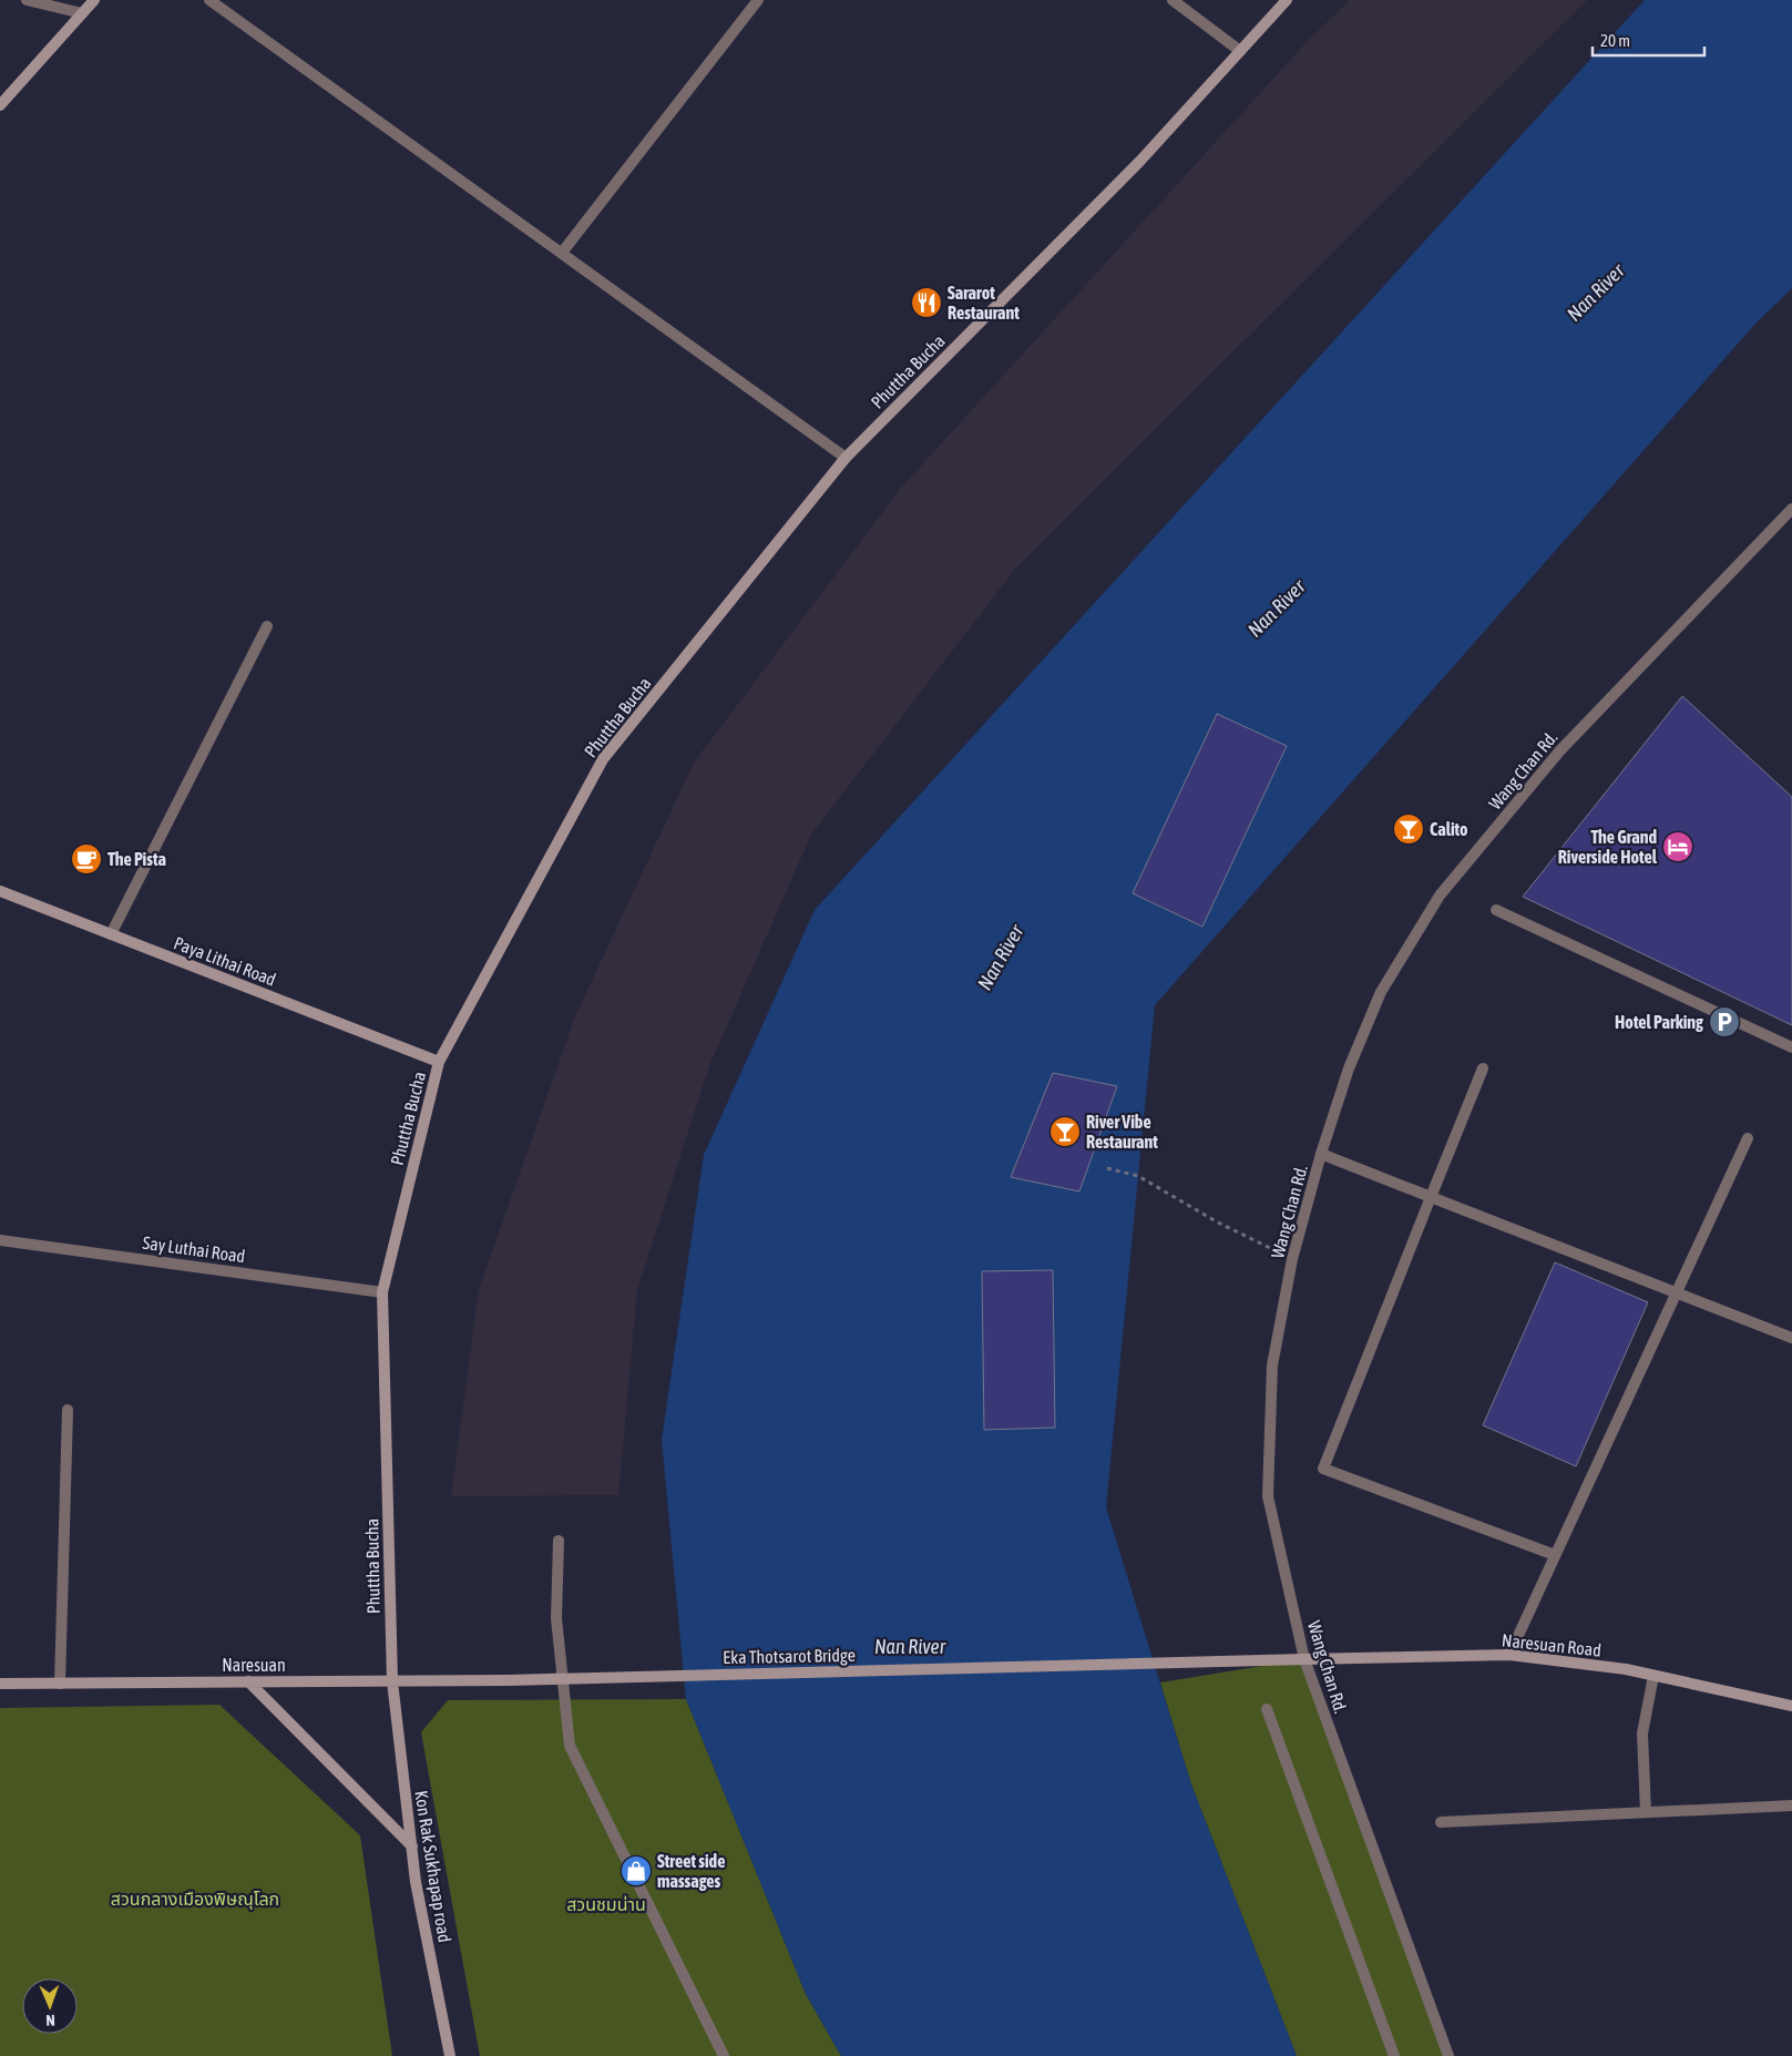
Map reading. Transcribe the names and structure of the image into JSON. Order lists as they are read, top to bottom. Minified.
{"streets":{"street":["Phuttha Bucha","Wang Chan Rd.","Paya Lithai Road","Say Luthai Road","Naresuan Road","Eka Thotsarot Bridge","Naresuan","Kon Rak Sukhapap road"]},"crossings":[["Phuttha Bucha","Paya Lithai Road"],["Phuttha Bucha","Say Luthai Road"],["Phuttha Bucha","Naresuan"],["Phuttha Bucha","Kon Rak Sukhapap road"],["Wang Chan Rd.","Naresuan Road"],["Wang Chan Rd.","Eka Thotsarot Bridge"],["Naresuan Road","Eka Thotsarot Bridge"],["Eka Thotsarot Bridge","Naresuan"],["Naresuan","Kon Rak Sukhapap road"]],"water":["Nan River"],"parks":["สวนกลางเมืองพิษณุโลก","สวนชมน่าน"],"places":{"restaurant":["Sararot Restaurant"],"bar":["Calito","River Vibe Restaurant"],"hotel":["The Grand Riverside Hotel"],"cafe":["The Pista"],"parking":["Hotel Parking"],"shop":["Street side massages"]},"scale_bar":"20 m","north":"bottom"}
